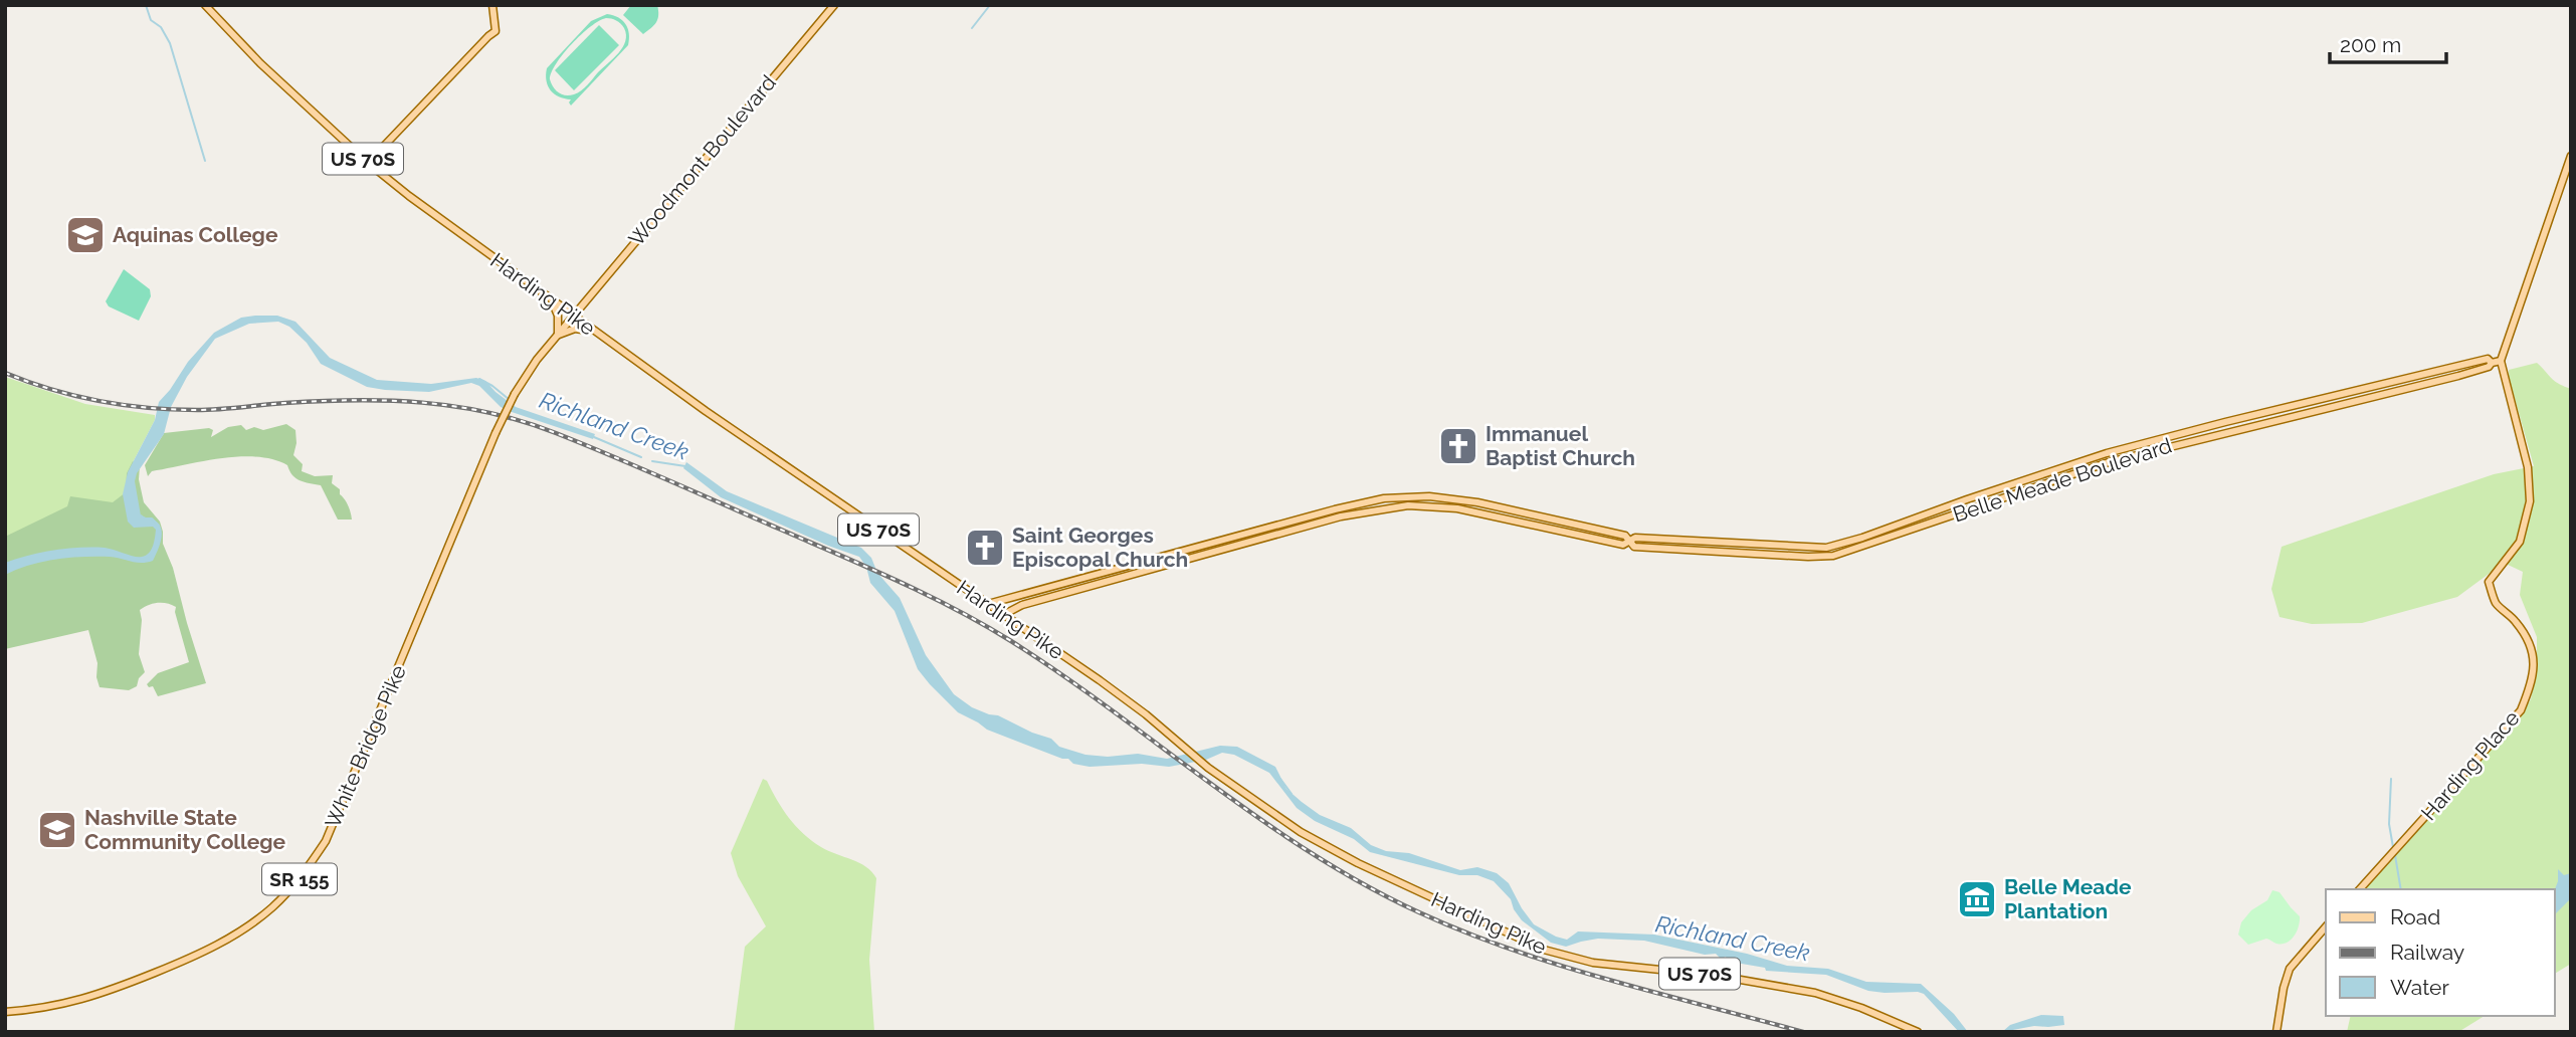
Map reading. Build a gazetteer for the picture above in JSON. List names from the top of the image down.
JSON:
{
  "streets": {
    "main road": [
      "US 70S",
      "Woodmont Boulevard",
      "Harding Pike",
      "Belle Meade Boulevard",
      "White Bridge Pike",
      "Harding Place",
      "SR 155"
    ]
  },
  "crossings": [
    ["Woodmont Boulevard", "Harding Pike"],
    ["Woodmont Boulevard", "White Bridge Pike"],
    ["Harding Pike", "Belle Meade Boulevard"],
    ["Harding Pike", "White Bridge Pike"],
    ["Belle Meade Boulevard", "Harding Place"]
  ],
  "water": ["Richland Creek"],
  "places": {
    "school or university": ["Aquinas College", "Nashville State Community College"],
    "church": ["Immanuel Baptist Church", "Saint Georges Episcopal Church"],
    "museum": ["Belle Meade Plantation"]
  },
  "legend": ["Road", "Railway", "Water"],
  "scale_bar": "200 m"
}
